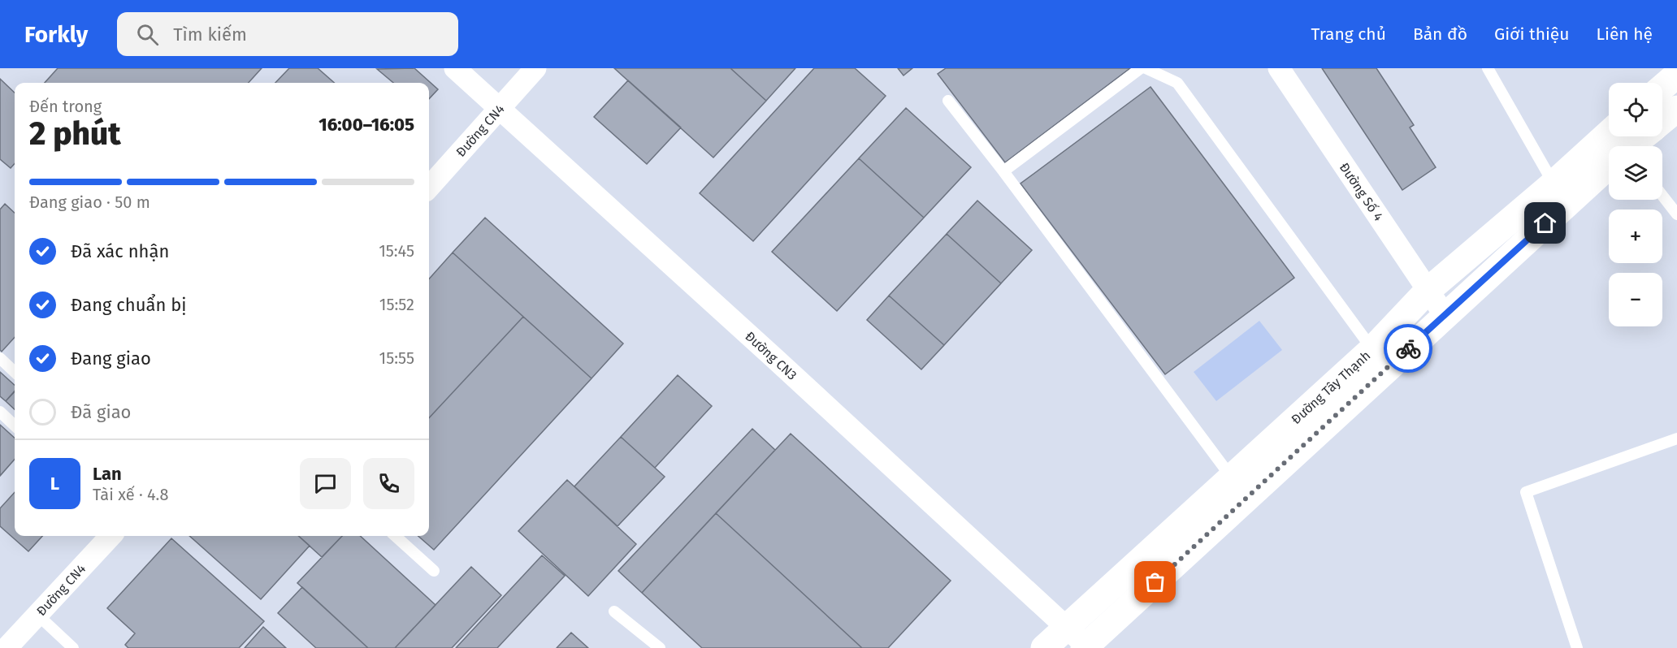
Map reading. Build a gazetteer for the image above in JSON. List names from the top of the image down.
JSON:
{
  "streets": {
    "street": [
      "Đường CN4",
      "Đường Số 4",
      "Đường CN3",
      "Đường Tây Thạnh"
    ]
  },
  "crossings": [
    ["Đường CN4", "Đường CN3"],
    ["Đường Số 4", "Đường Tây Thạnh"],
    ["Đường CN3", "Đường Tây Thạnh"]
  ],
  "page": {
    "header": "Forkly",
    "search": "Tìm kiếm",
    "nav": [
      "Trang chủ",
      "Bản đồ",
      "Giới thiệu",
      "Liên hệ"
    ],
    "map_buttons": ["+", "−"],
    "heading": ["2 phút", "Đến trong", "16:00–16:05"],
    "panel": ["Lan", "Tài xế · 4.8"],
    "bar": "Đang giao · 50 m",
    "list": [
      ["Đã xác nhận", "15:45"],
      ["Đang chuẩn bị", "15:52"],
      ["Đang giao", "15:55"],
      "Đã giao"
    ],
    "round": "L"
  }
}
